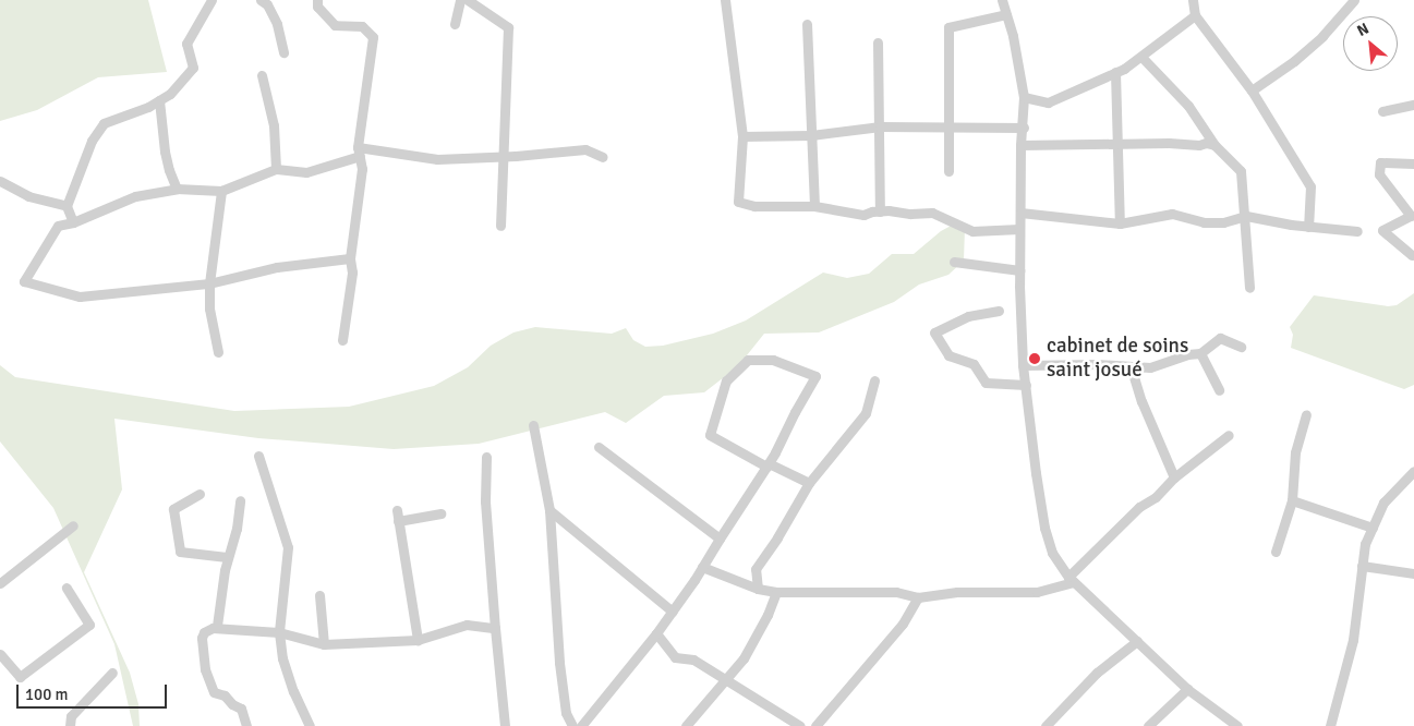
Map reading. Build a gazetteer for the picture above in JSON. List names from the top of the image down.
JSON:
{
  "places": ["cabinet de soins saint josué"],
  "scale_bar": "100 m",
  "north": "top left"
}
